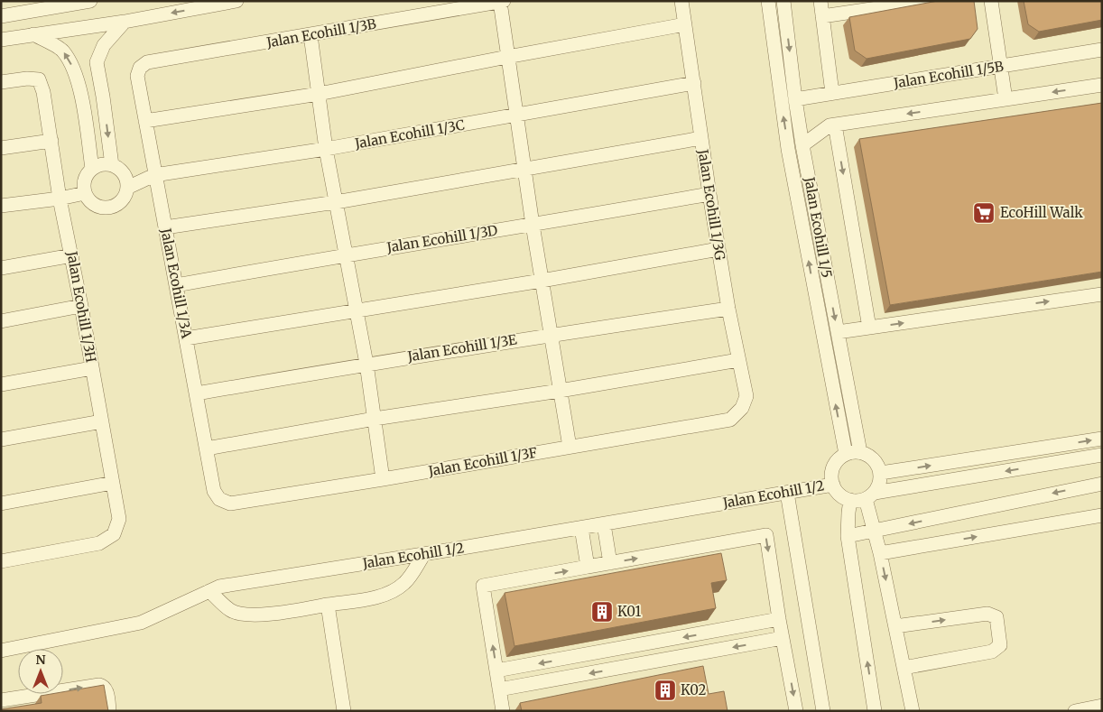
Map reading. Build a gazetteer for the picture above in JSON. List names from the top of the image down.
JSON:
{
  "streets": {
    "street": [
      "Jalan Ecohill 1/3B",
      "Jalan Ecohill 1/5B",
      "Jalan Ecohill 1/3C",
      "Jalan Ecohill 1/3G",
      "Jalan Ecohill 1/5",
      "Jalan Ecohill 1/3D",
      "Jalan Ecohill 1/3A",
      "Jalan Ecohill 1/3H",
      "Jalan Ecohill 1/3E",
      "Jalan Ecohill 1/3F",
      "Jalan Ecohill 1/2"
    ]
  },
  "crossings": [
    ["Jalan Ecohill 1/3B", "Jalan Ecohill 1/3A"],
    ["Jalan Ecohill 1/5B", "Jalan Ecohill 1/5"],
    ["Jalan Ecohill 1/3C", "Jalan Ecohill 1/3G"],
    ["Jalan Ecohill 1/3C", "Jalan Ecohill 1/3A"],
    ["Jalan Ecohill 1/3G", "Jalan Ecohill 1/3D"],
    ["Jalan Ecohill 1/3G", "Jalan Ecohill 1/3E"],
    ["Jalan Ecohill 1/3G", "Jalan Ecohill 1/3F"],
    ["Jalan Ecohill 1/5", "Jalan Ecohill 1/2"],
    ["Jalan Ecohill 1/3D", "Jalan Ecohill 1/3A"],
    ["Jalan Ecohill 1/3A", "Jalan Ecohill 1/3E"],
    ["Jalan Ecohill 1/3A", "Jalan Ecohill 1/3F"]
  ],
  "places": {
    "supermarket": ["EcoHill Walk"],
    "building": ["K01", "K02"]
  },
  "north": "top"
}
